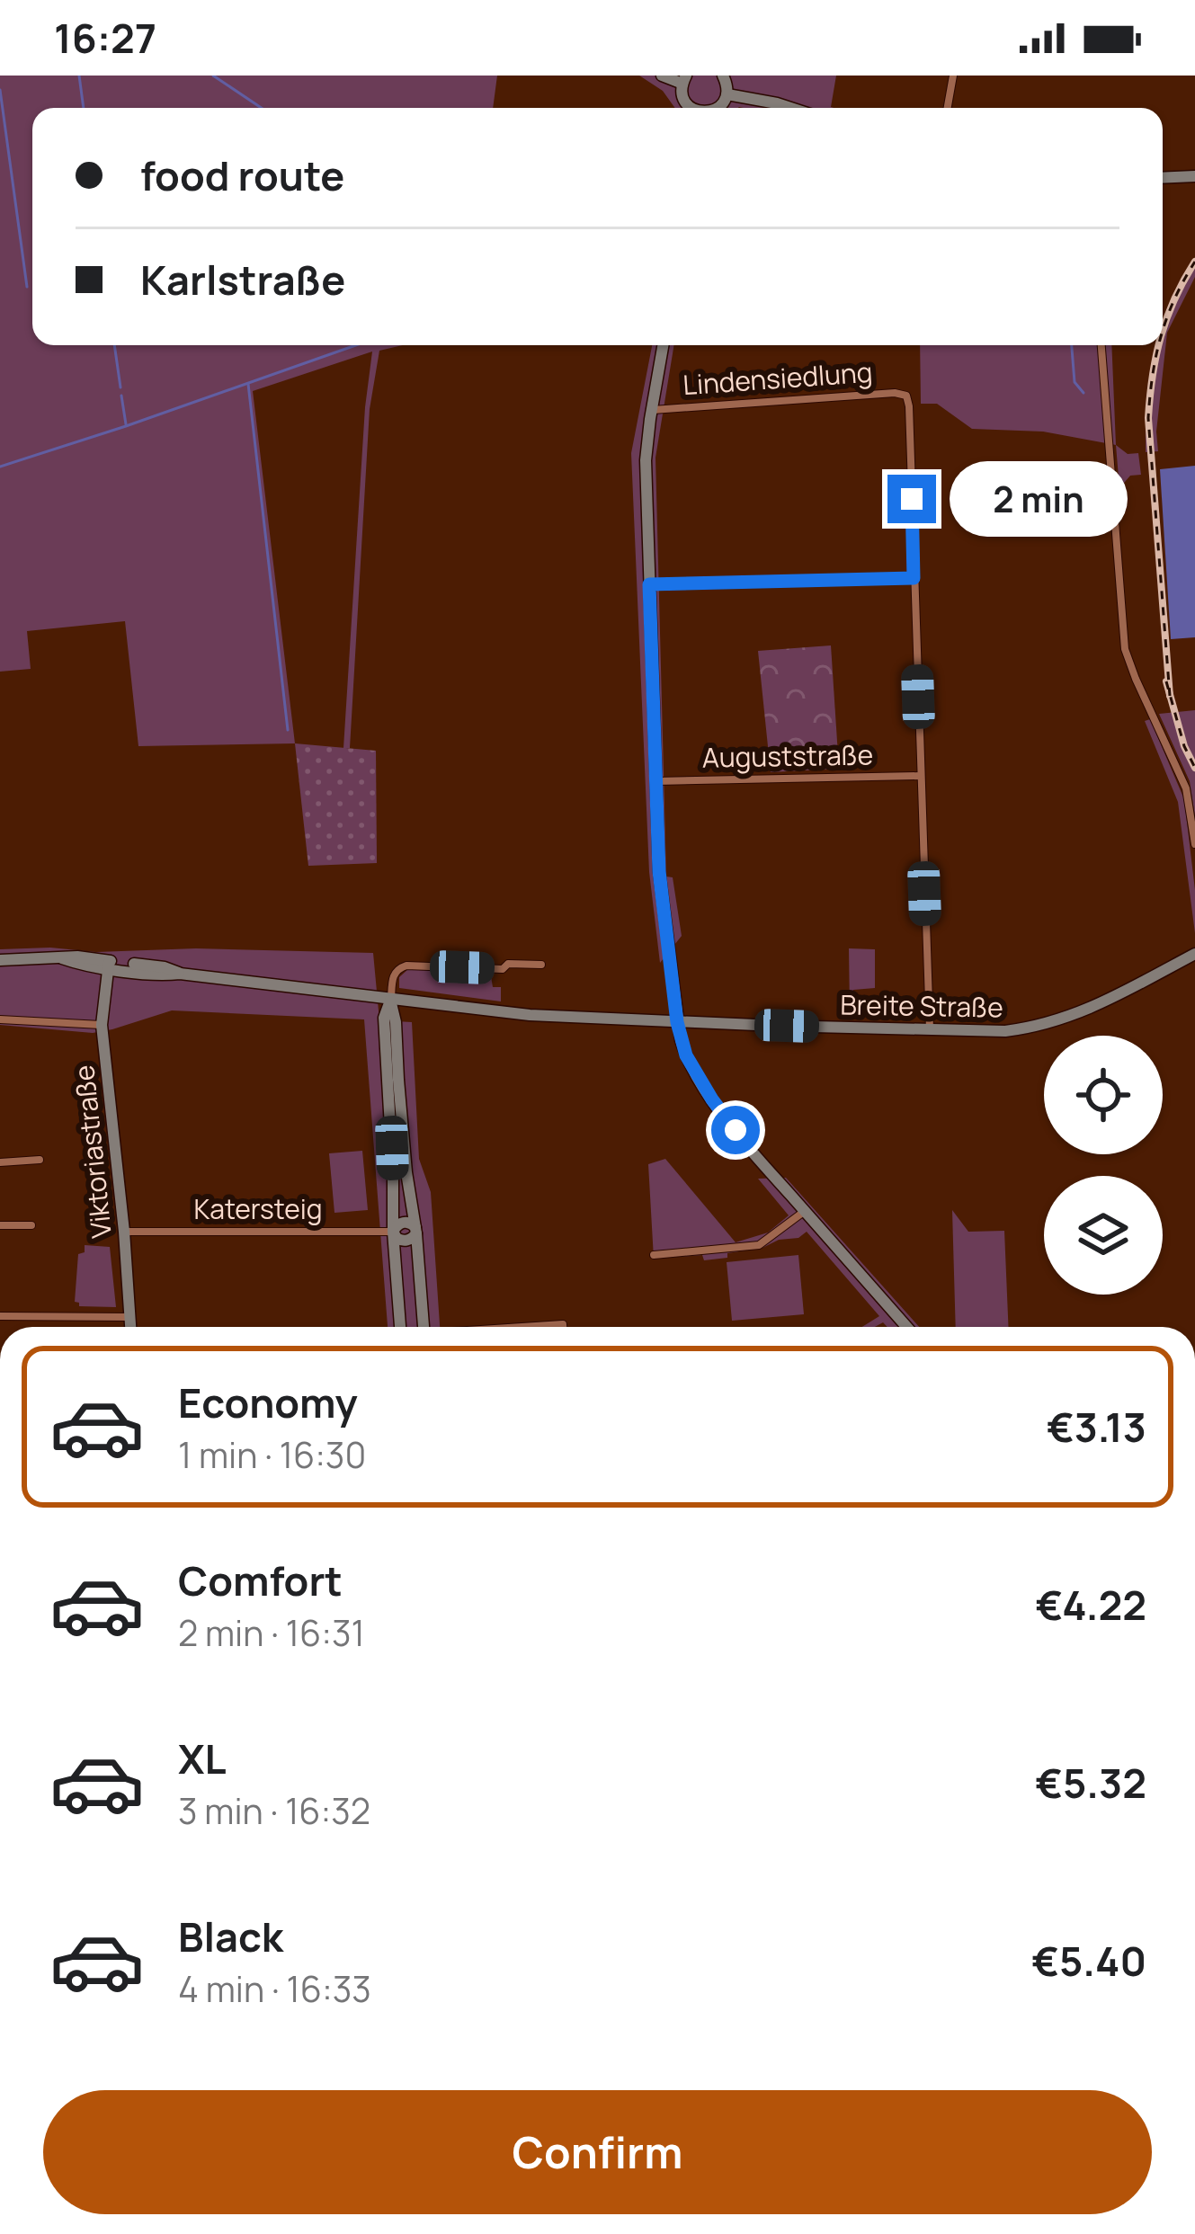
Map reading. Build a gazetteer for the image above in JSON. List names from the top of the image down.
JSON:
{
  "streets": {
    "main road": ["Breite Straße", "Viktoriastraße"],
    "street": ["Lindensiedlung", "Auguststraße", "Katersteig"]
  },
  "crossings": [
    ["Breite Straße", "Viktoriastraße"],
    ["Viktoriastraße", "Katersteig"]
  ],
  "page": {
    "status": "16:27",
    "banner": ["food route", "Karlstraße"],
    "bubble": "2 min",
    "list": [
      {
        "name": "Economy",
        "note": "1 min · 16:30",
        "value": "€3.13"
      },
      {
        "name": "Comfort",
        "note": "2 min · 16:31",
        "value": "€4.22"
      },
      {
        "name": "XL",
        "note": "3 min · 16:32",
        "value": "€5.32"
      },
      {
        "name": "Black",
        "note": "4 min · 16:33",
        "value": "€5.40"
      }
    ],
    "buttons": "Confirm"
  }
}
